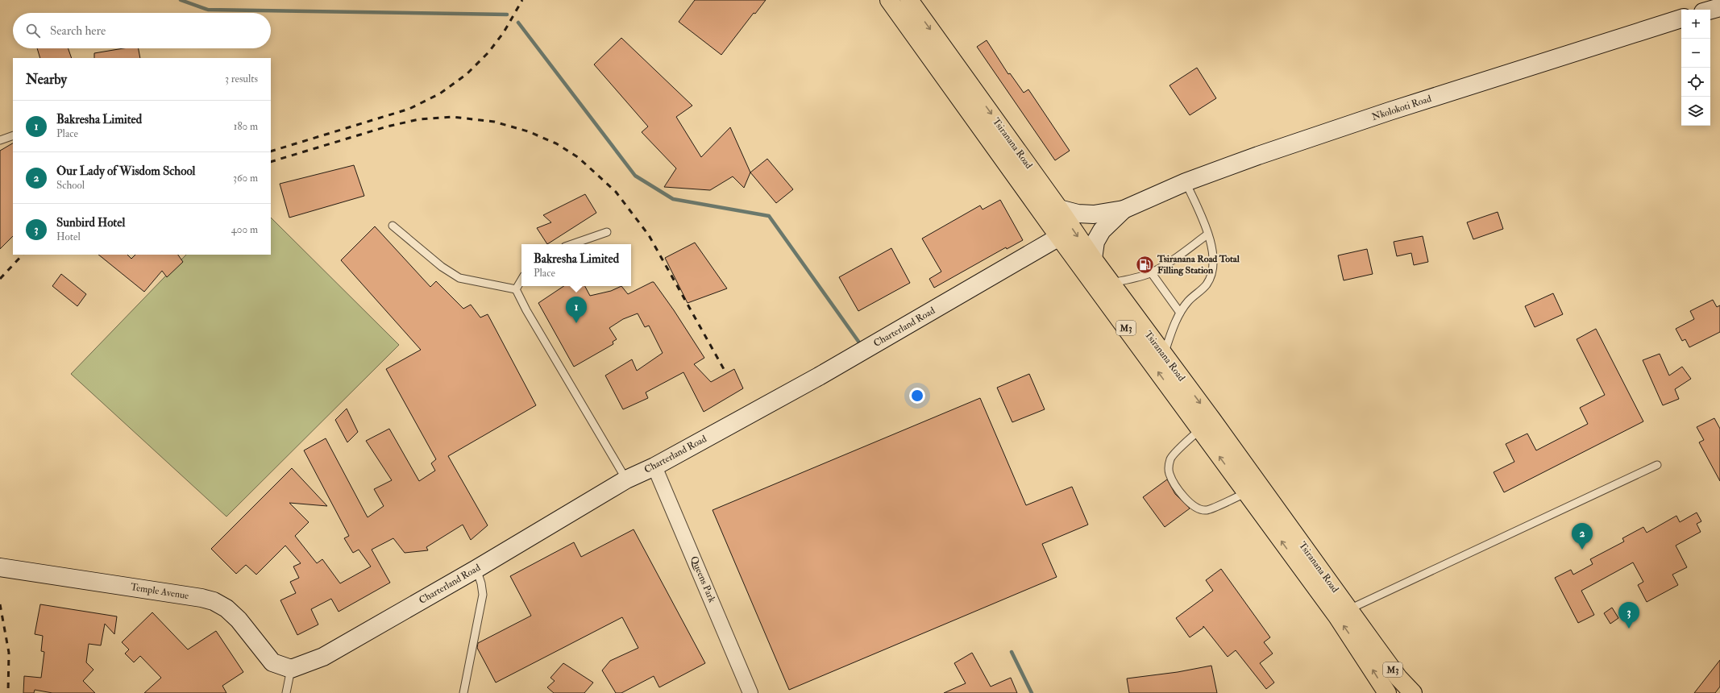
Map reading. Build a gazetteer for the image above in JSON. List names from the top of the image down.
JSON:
{
  "streets": {
    "highway": ["Tsiranana Road", "M3"],
    "street": [
      "Nkolokoti Road",
      "Charterland Road",
      "Queens Park",
      "Temple Avenue"
    ]
  },
  "crossings": [
    ["Nkolokoti Road", "Tsiranana Road"],
    ["Tsiranana Road", "Charterland Road"],
    ["Charterland Road", "Queens Park"],
    ["Charterland Road", "Temple Avenue"]
  ],
  "places": {
    "fuel station": ["Tsiranana Road Total Filling Station"]
  },
  "page": {
    "map_buttons": ["+", "−"],
    "search": "Search here",
    "heading": ["Nearby", "3 results"],
    "list": [
      {
        "mark": "1",
        "name": "Bakresha Limited",
        "note": "Place",
        "value": "180 m"
      },
      {
        "mark": "2",
        "name": "Our Lady of Wisdom School",
        "note": "School",
        "value": "360 m"
      },
      {
        "mark": "3",
        "name": "Sunbird Hotel",
        "note": "Hotel",
        "value": "400 m"
      }
    ],
    "popup": ["Bakresha Limited", "Place"],
    "pins": ["1", "2", "3"]
  }
}
